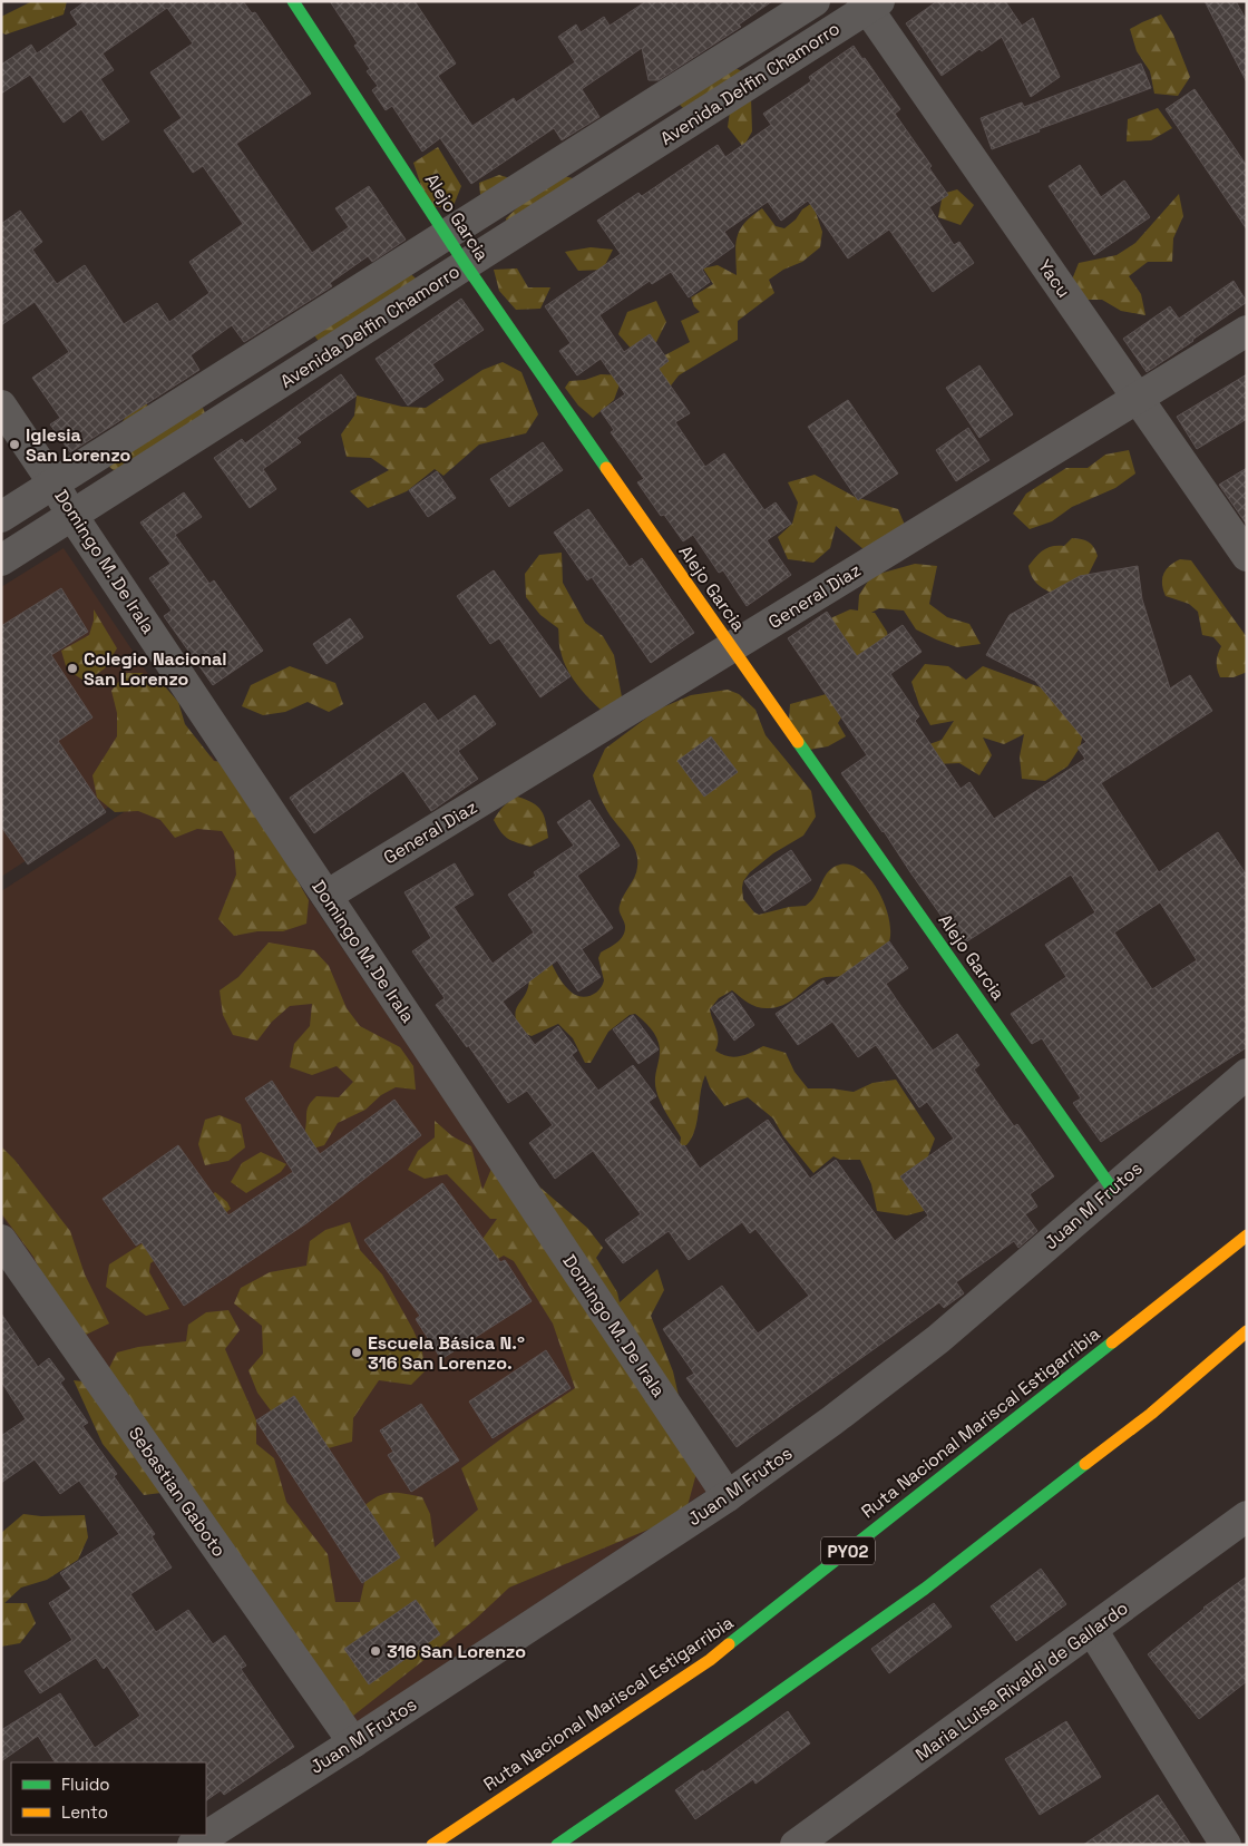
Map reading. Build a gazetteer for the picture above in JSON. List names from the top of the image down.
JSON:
{
  "streets": {
    "main road": ["Alejo Garcia", "Ruta Nacional Mariscal Estigarribia", "PY02"],
    "street": [
      "Avenida Delfin Chamorro",
      "Yacu",
      "Domingo M. De Irala",
      "General Diaz",
      "Juan M Frutos",
      "Sebastian Gaboto",
      "Maria Luisa Rivaldi de Gallardo"
    ]
  },
  "crossings": [
    ["Avenida Delfin Chamorro", "Alejo Garcia"],
    ["Avenida Delfin Chamorro", "Yacu"],
    ["Avenida Delfin Chamorro", "Domingo M. De Irala"],
    ["Alejo Garcia", "General Diaz"],
    ["Alejo Garcia", "Juan M Frutos"],
    ["Yacu", "General Diaz"],
    ["Domingo M. De Irala", "General Diaz"],
    ["Domingo M. De Irala", "Juan M Frutos"],
    ["Juan M Frutos", "Sebastian Gaboto"]
  ],
  "places": [
    "Iglesia San Lorenzo",
    "Colegio Nacional San Lorenzo",
    "Escuela Básica N.º 316 San Lorenzo.",
    "316 San Lorenzo"
  ],
  "legend": ["Fluido", "Lento"]
}
